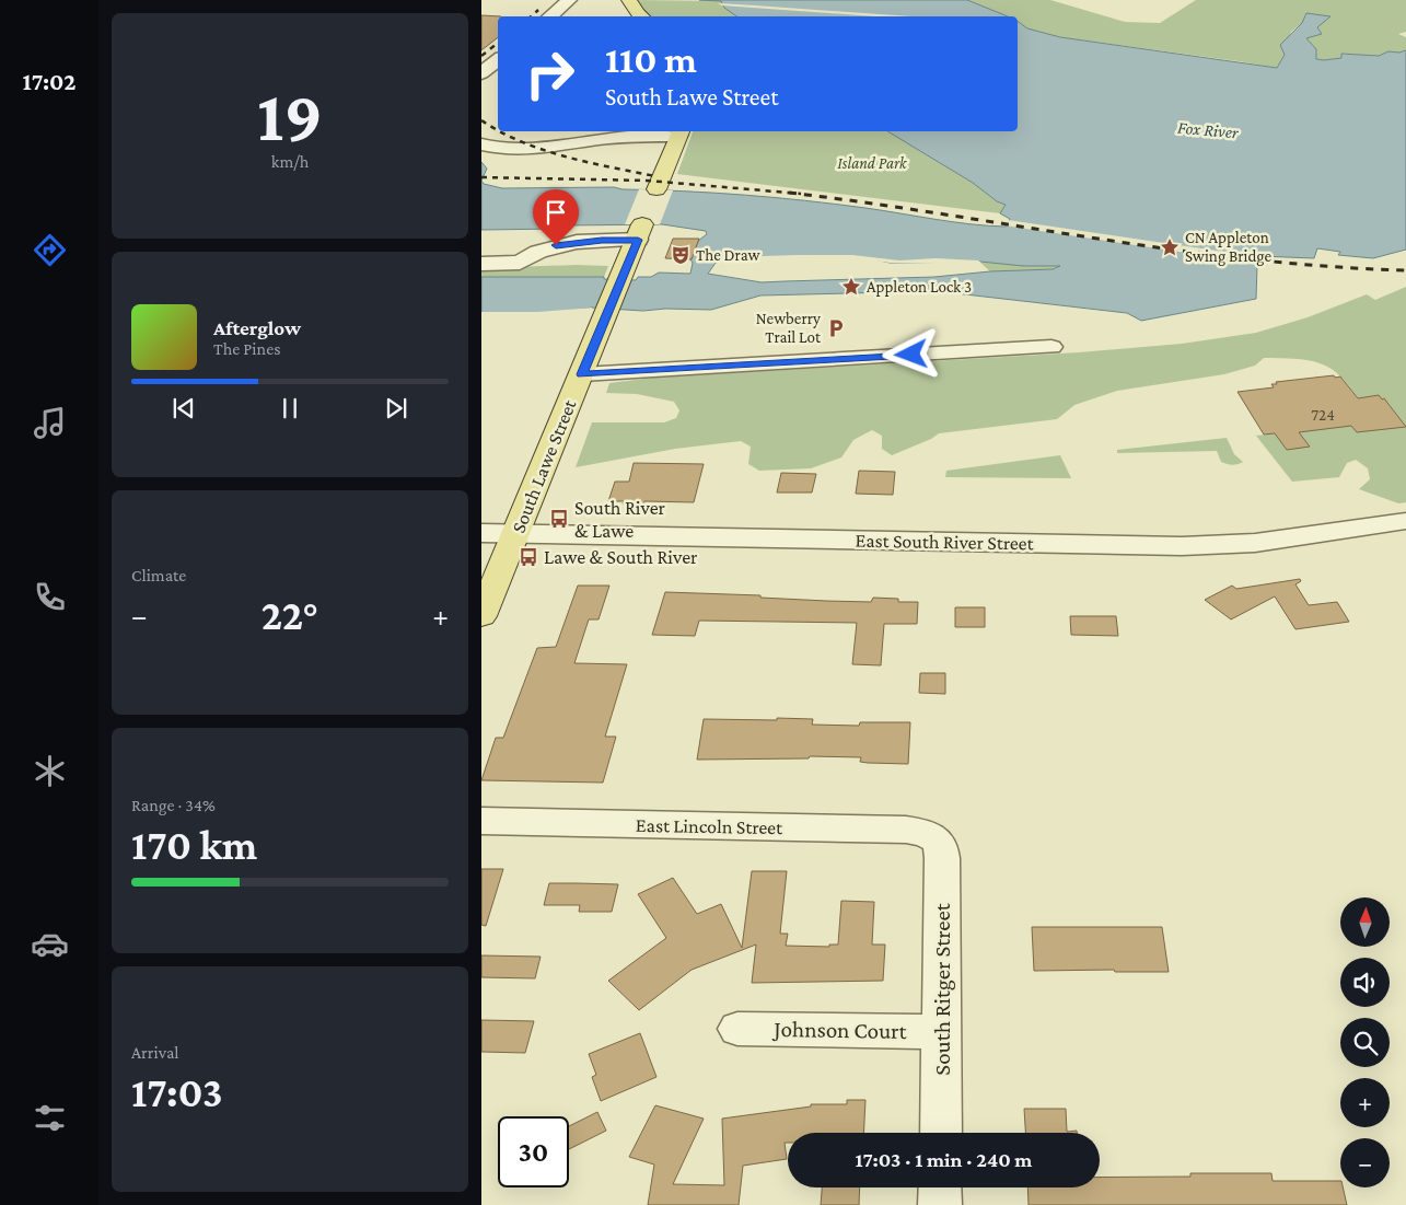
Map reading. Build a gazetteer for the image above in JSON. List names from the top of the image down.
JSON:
{
  "streets": {
    "main road": ["South Lawe Street"],
    "street": [
      "East South River Street",
      "East Lincoln Street",
      "South Ritger Street",
      "Johnson Court"
    ]
  },
  "crossings": [
    ["South Lawe Street", "East South River Street"],
    ["East Lincoln Street", "South Ritger Street"],
    ["South Ritger Street", "Johnson Court"]
  ],
  "water": ["Fox River"],
  "parks": ["Island Park"],
  "places": {
    "place": ["CN Appleton Swing Bridge", "Appleton Lock 3"],
    "theatre": ["The Draw"],
    "parking": ["Newberry Trail Lot"],
    "bus stop": ["South River & Lawe", "Lawe & South River"]
  },
  "house_numbers": ["724"],
  "north": "top",
  "page": {
    "tabs": "17:02",
    "tile": [
      ["19", "km/h"],
      "Climate",
      ["Range · 34%", "170 km"],
      ["Arrival", "17:03"]
    ],
    "turn": ["110 m", "South Lawe Street"],
    "song": ["Afterglow", "The Pines"],
    "heat": ["−", "22°", "+"],
    "map_buttons": ["+", "−"],
    "limit": "30",
    "trip": "17:03 · 1 min · 240 m"
  }
}
